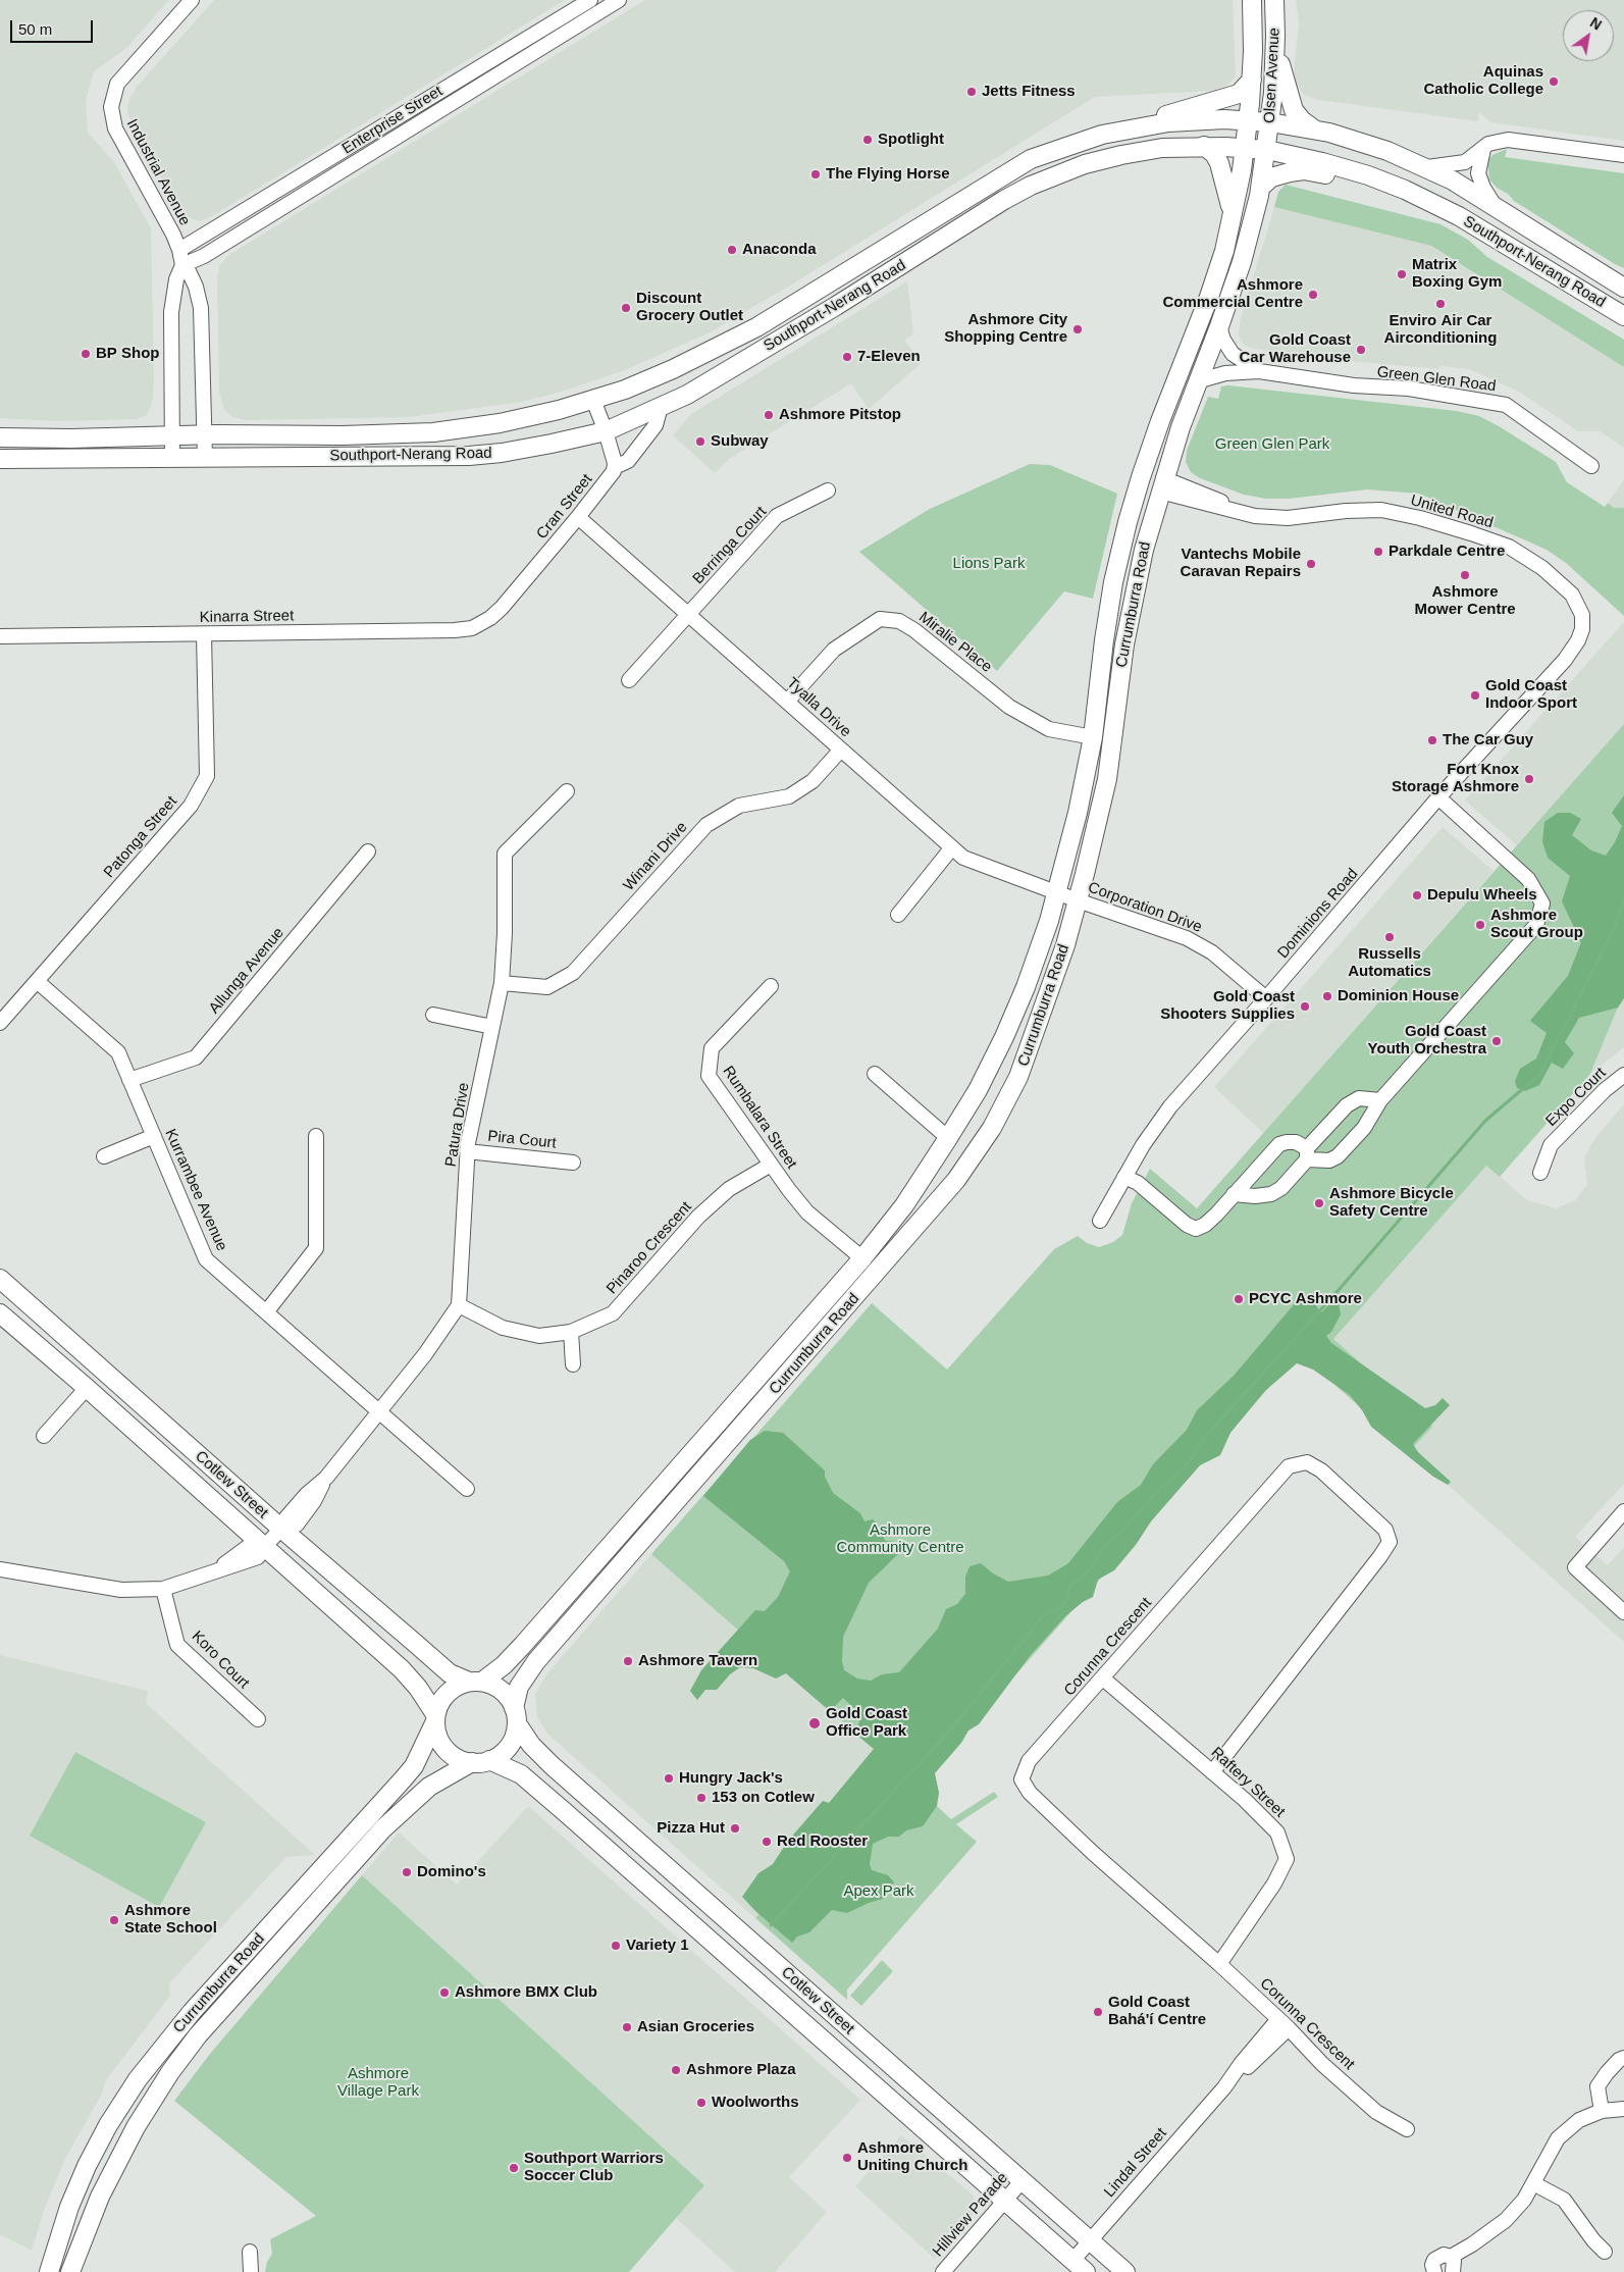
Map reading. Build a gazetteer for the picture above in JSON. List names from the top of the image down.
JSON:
{
  "streets": {
    "main road": [
      "Olsen Avenue",
      "Southport-Nerang Road",
      "Currumburra Road",
      "Cotlew Street"
    ],
    "street": [
      "Enterprise Street",
      "Industrial Avenue",
      "Green Glen Road",
      "Cran Street",
      "United Road",
      "Berringa Court",
      "Kinarra Street",
      "Miralie Place",
      "Tyalla Drive",
      "Patonga Street",
      "Winani Drive",
      "Corporation Drive",
      "Dominions Road",
      "Allunga Avenue",
      "Expo Court",
      "Rumbalara Street",
      "Patura Drive",
      "Pira Court",
      "Kurrambee Avenue",
      "Pinaroo Crescent",
      "Corunna Crescent",
      "Koro Court",
      "Raftery Street",
      "Lindal Street",
      "Hillview Parade"
    ]
  },
  "crossings": [
    ["Olsen Avenue", "Southport-Nerang Road"],
    ["Olsen Avenue", "Currumburra Road"],
    ["Enterprise Street", "Industrial Avenue"],
    ["Industrial Avenue", "Southport-Nerang Road"],
    ["Southport-Nerang Road", "Currumburra Road"],
    ["Green Glen Road", "Currumburra Road"],
    ["Cran Street", "Kinarra Street"],
    ["Cran Street", "Tyalla Drive"],
    ["United Road", "Currumburra Road"],
    ["United Road", "Dominions Road"],
    ["Berringa Court", "Tyalla Drive"],
    ["Currumburra Road", "Miralie Place"],
    ["Currumburra Road", "Tyalla Drive"],
    ["Currumburra Road", "Corporation Drive"],
    ["Currumburra Road", "Rumbalara Street"],
    ["Currumburra Road", "Cotlew Street"],
    ["Kinarra Street", "Patonga Street"],
    ["Miralie Place", "Tyalla Drive"],
    ["Tyalla Drive", "Winani Drive"],
    ["Tyalla Drive", "Corporation Drive"],
    ["Patonga Street", "Kurrambee Avenue"],
    ["Winani Drive", "Patura Drive"],
    ["Corporation Drive", "Dominions Road"],
    ["Allunga Avenue", "Kurrambee Avenue"],
    ["Rumbalara Street", "Pinaroo Crescent"],
    ["Patura Drive", "Pira Court"],
    ["Patura Drive", "Pinaroo Crescent"],
    ["Cotlew Street", "Lindal Street"],
    ["Cotlew Street", "Hillview Parade"],
    ["Corunna Crescent", "Raftery Street"],
    ["Corunna Crescent", "Lindal Street"]
  ],
  "parks": [
    "Green Glen Park",
    "Lions Park",
    "Ashmore Community Centre",
    "Apex Park",
    "Ashmore Village Park"
  ],
  "places": [
    "Aquinas Catholic College",
    "Jetts Fitness",
    "Spotlight",
    "The Flying Horse",
    "Anaconda",
    "Matrix Boxing Gym",
    "Ashmore Commercial Centre",
    "Enviro Air Car Airconditioning",
    "Discount Grocery Outlet",
    "Ashmore City Shopping Centre",
    "Gold Coast Car Warehouse",
    "BP Shop",
    "7-Eleven",
    "Ashmore Pitstop",
    "Subway",
    "Parkdale Centre",
    "Vantechs Mobile Caravan Repairs",
    "Ashmore Mower Centre",
    "Gold Coast Indoor Sport",
    "The Car Guy",
    "Fort Knox Storage Ashmore",
    "Depulu Wheels",
    "Ashmore Scout Group",
    "Russells Automatics",
    "Dominion House",
    "Gold Coast Shooters Supplies",
    "Gold Coast Youth Orchestra",
    "Ashmore Bicycle Safety Centre",
    "PCYC Ashmore",
    "Ashmore Tavern",
    "Gold Coast Office Park",
    "Hungry Jack's",
    "153 on Cotlew",
    "Pizza Hut",
    "Red Rooster",
    "Domino's",
    "Ashmore State School",
    "Variety 1",
    "Ashmore BMX Club",
    "Gold Coast Bahá'í Centre",
    "Asian Groceries",
    "Ashmore Plaza",
    "Woolworths",
    "Ashmore Uniting Church",
    "Southport Warriors Soccer Club"
  ],
  "scale_bar": "50 m",
  "north": "top right"
}
